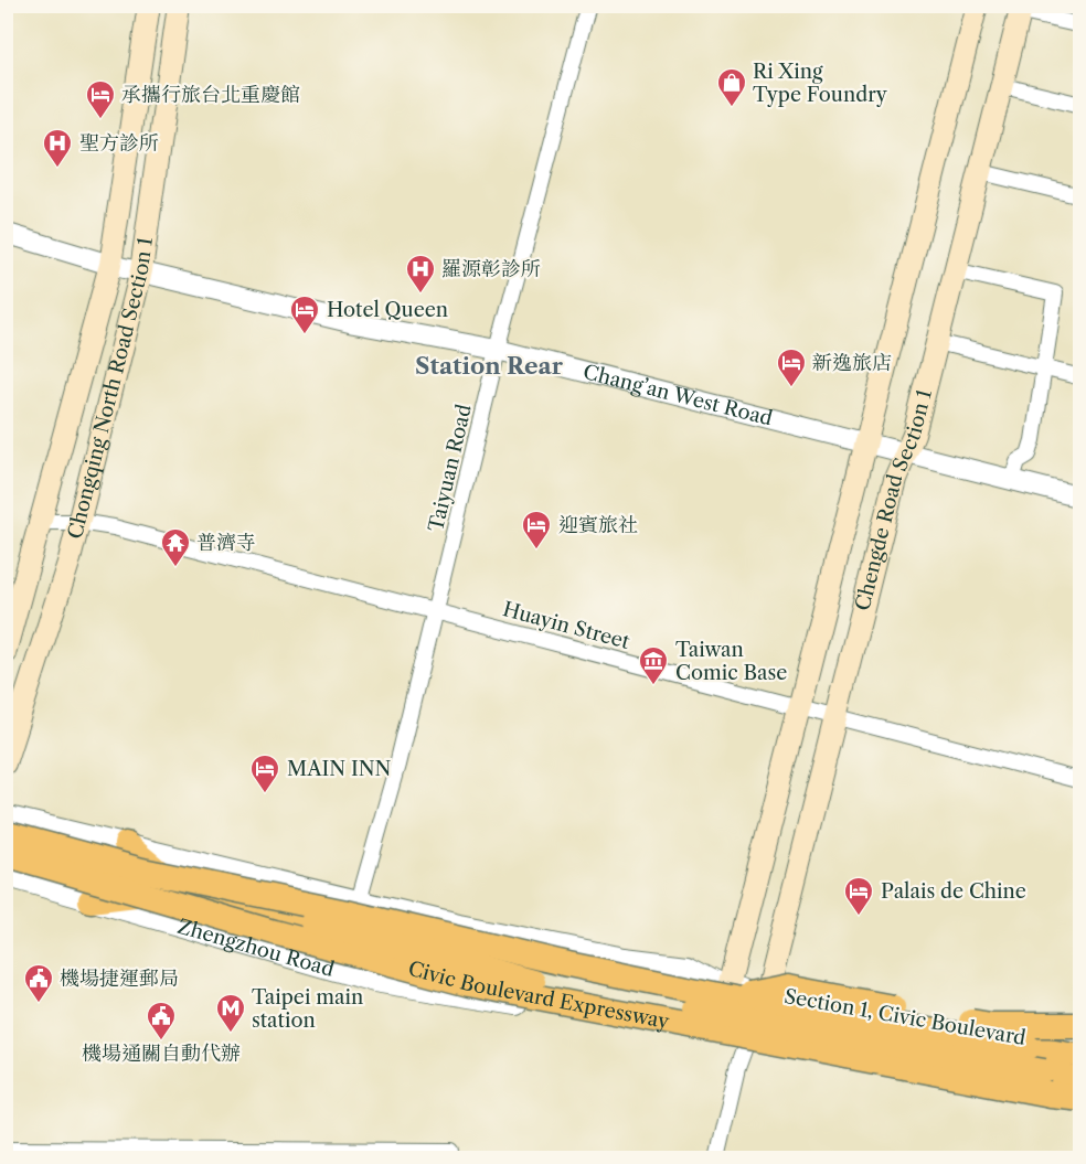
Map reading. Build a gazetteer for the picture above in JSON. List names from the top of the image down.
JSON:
{
  "streets": {
    "highway": ["Civic Boulevard Expressway"],
    "main road": ["Chongqing North Road Section 1", "Chengde Road Section 1"],
    "street": [
      "Chang’an West Road",
      "Taiyuan Road",
      "Huayin Street",
      "Zhengzhou Road",
      "Section 1, Civic Boulevard"
    ]
  },
  "crossings": [
    ["Chongqing North Road Section 1", "Chang’an West Road"],
    ["Chongqing North Road Section 1", "Huayin Street"],
    ["Chang’an West Road", "Taiyuan Road"],
    ["Chang’an West Road", "Chengde Road Section 1"],
    ["Taiyuan Road", "Huayin Street"],
    ["Chengde Road Section 1", "Huayin Street"],
    ["Chengde Road Section 1", "Zhengzhou Road"],
    ["Chengde Road Section 1", "Civic Boulevard Expressway"],
    ["Chengde Road Section 1", "Section 1, Civic Boulevard"],
    ["Civic Boulevard Expressway", "Section 1, Civic Boulevard"]
  ],
  "districts": ["Station Rear"],
  "places": {
    "shop": ["Ri Xing Type Foundry"],
    "hotel": [
      "承攜行旅台北重慶館",
      "Hotel Queen",
      "新逸旅店",
      "迎賓旅社",
      "MAIN INN",
      "Palais de Chine"
    ],
    "hospital": ["聖方診所", "羅源彰診所"],
    "temple": ["普濟寺"],
    "museum": ["Taiwan Comic Base"],
    "public building": ["機場捷運郵局", "機場通關自動代辦"],
    "metro station": ["Taipei main station"]
  }
}
